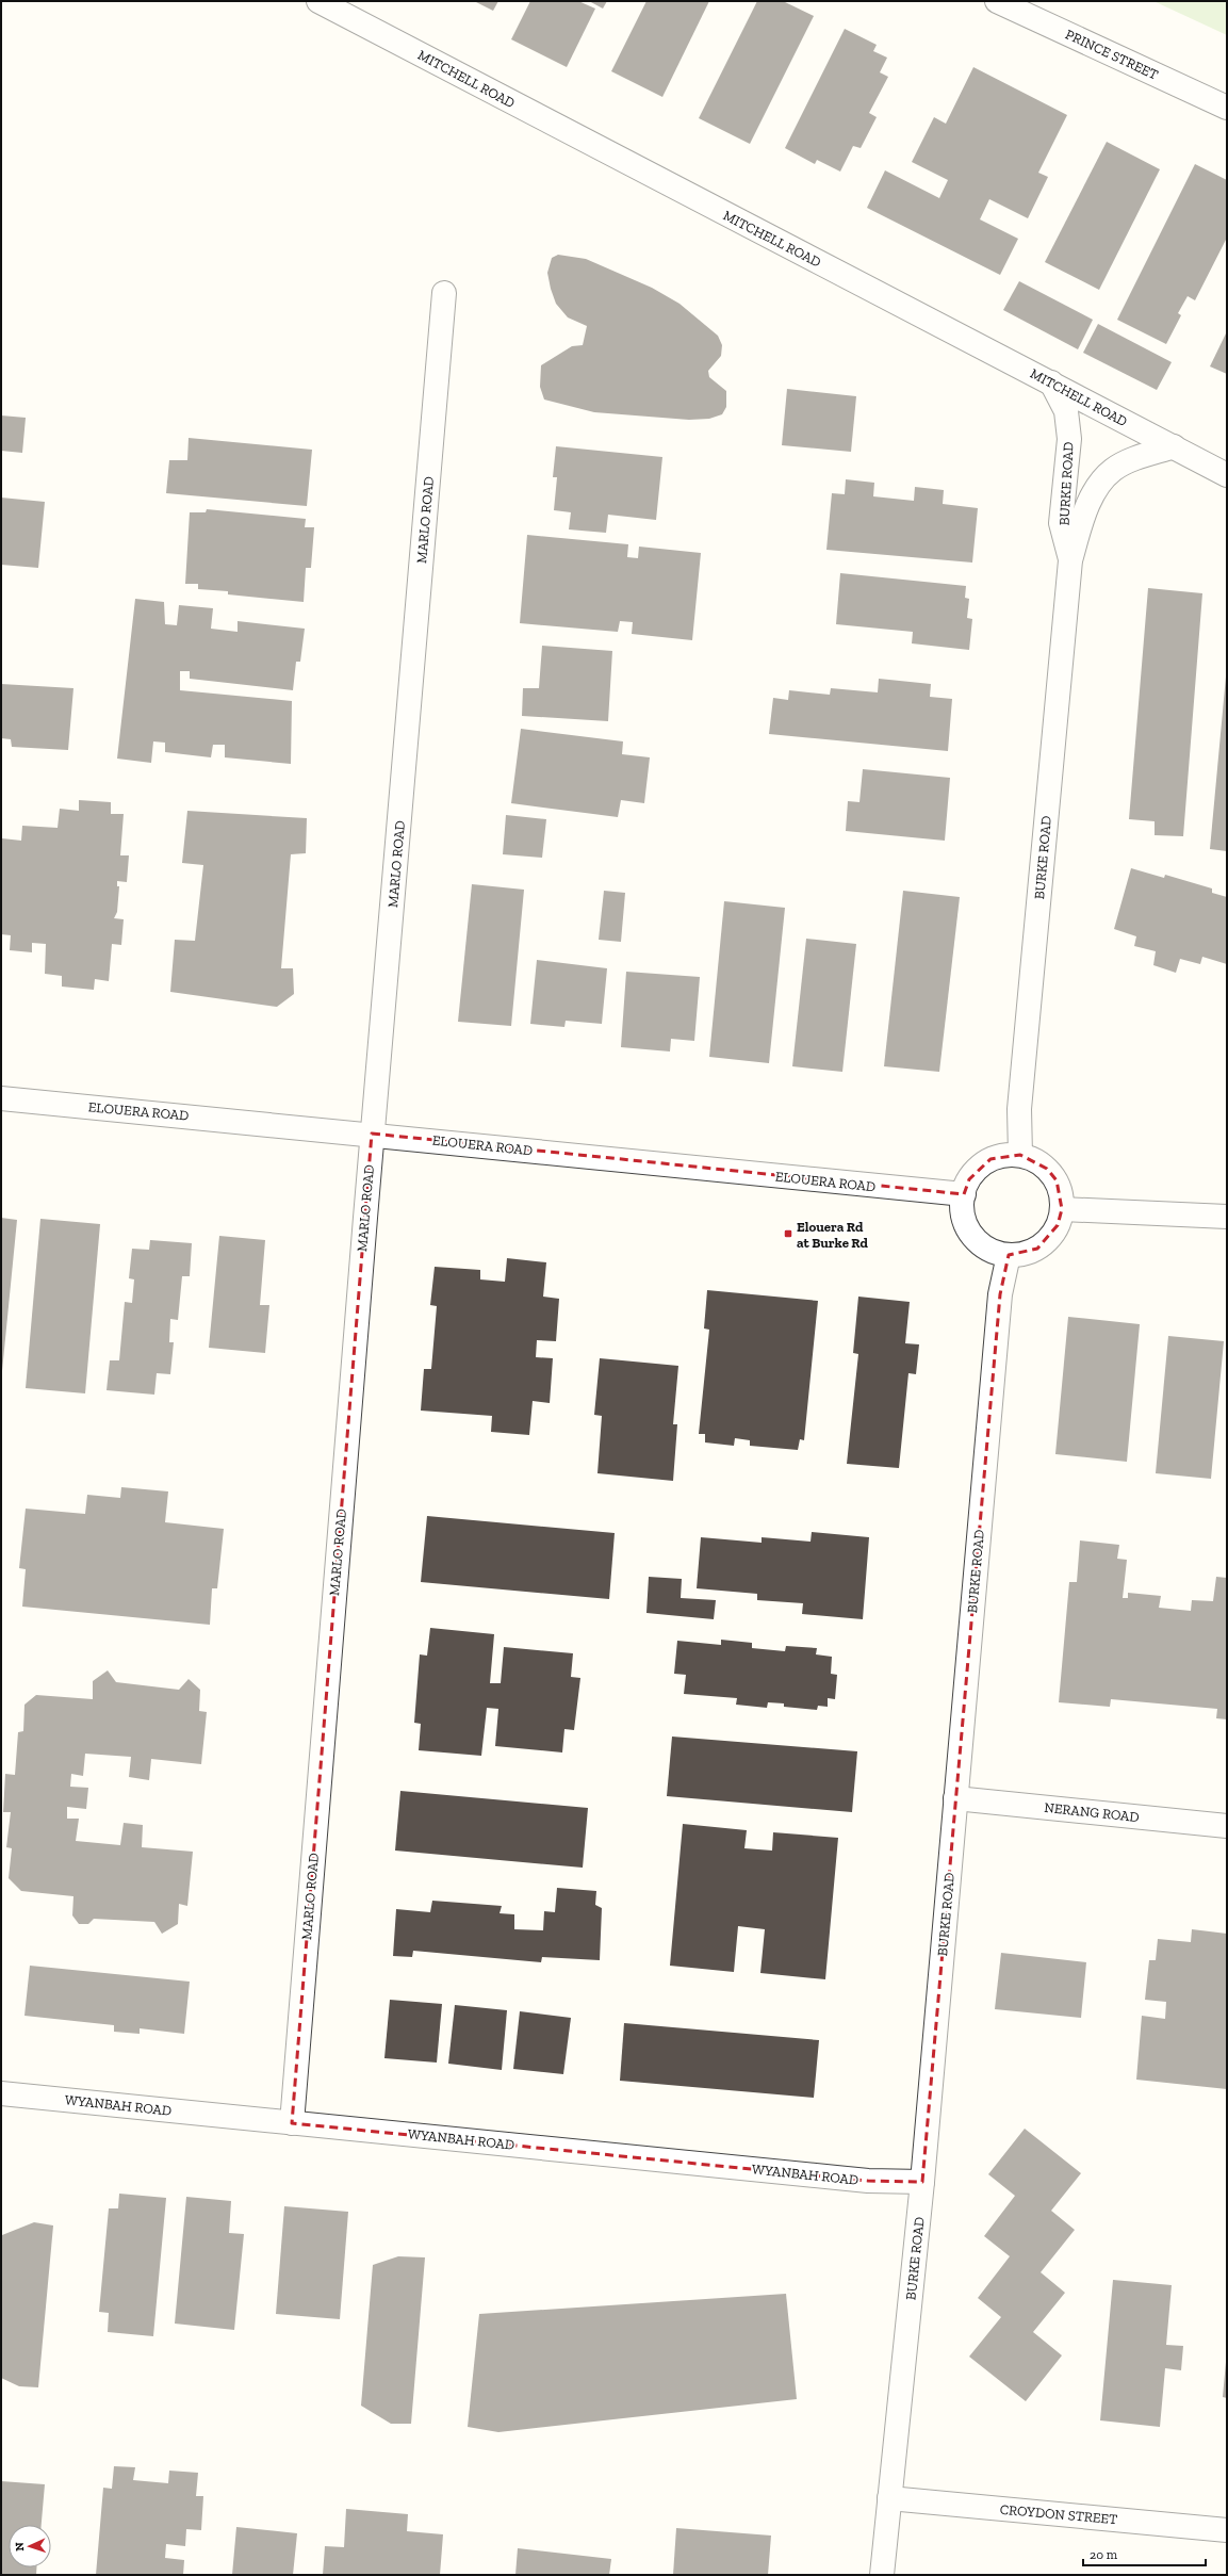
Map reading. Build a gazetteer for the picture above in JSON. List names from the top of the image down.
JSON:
{
  "streets": {
    "street": [
      "PRINCE STREET",
      "MITCHELL ROAD",
      "BURKE ROAD",
      "MARLO ROAD",
      "ELOUERA ROAD",
      "NERANG ROAD",
      "WYANBAH ROAD",
      "CROYDON STREET"
    ]
  },
  "crossings": [
    ["MITCHELL ROAD", "BURKE ROAD"],
    ["BURKE ROAD", "ELOUERA ROAD"],
    ["BURKE ROAD", "NERANG ROAD"],
    ["BURKE ROAD", "WYANBAH ROAD"],
    ["BURKE ROAD", "CROYDON STREET"],
    ["MARLO ROAD", "ELOUERA ROAD"],
    ["MARLO ROAD", "WYANBAH ROAD"]
  ],
  "places": {
    "transit": ["Elouera Rd at Burke Rd"]
  },
  "scale_bar": "20 m",
  "north": "left"
}
